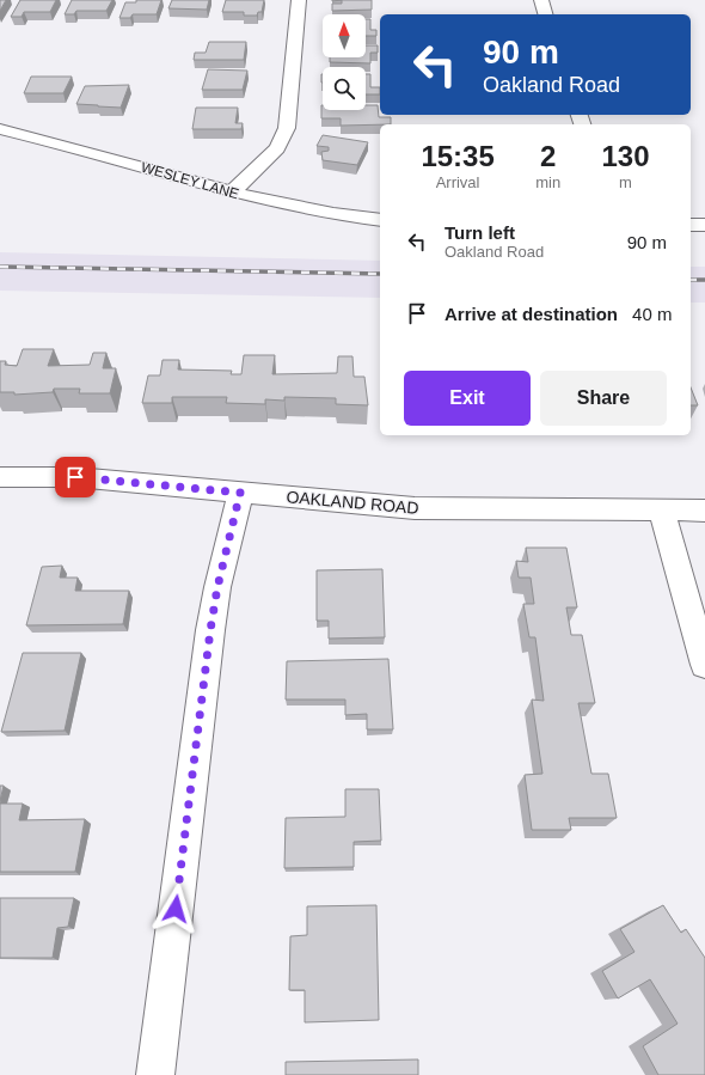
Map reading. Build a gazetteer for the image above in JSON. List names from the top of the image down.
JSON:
{
  "streets": {
    "street": ["WESLEY LANE", "OAKLAND ROAD"]
  },
  "north": "top",
  "page": {
    "turn": ["90 m", "Oakland Road"],
    "eta": [
      "15:35",
      "Arrival",
      "2",
      "min",
      "130",
      "m"
    ],
    "list": [
      {
        "name": "Turn left",
        "note": "Oakland Road",
        "value": "90 m"
      },
      {
        "name": "Arrive at destination",
        "value": "40 m"
      }
    ],
    "buttons": ["Exit", "Share"]
  }
}
